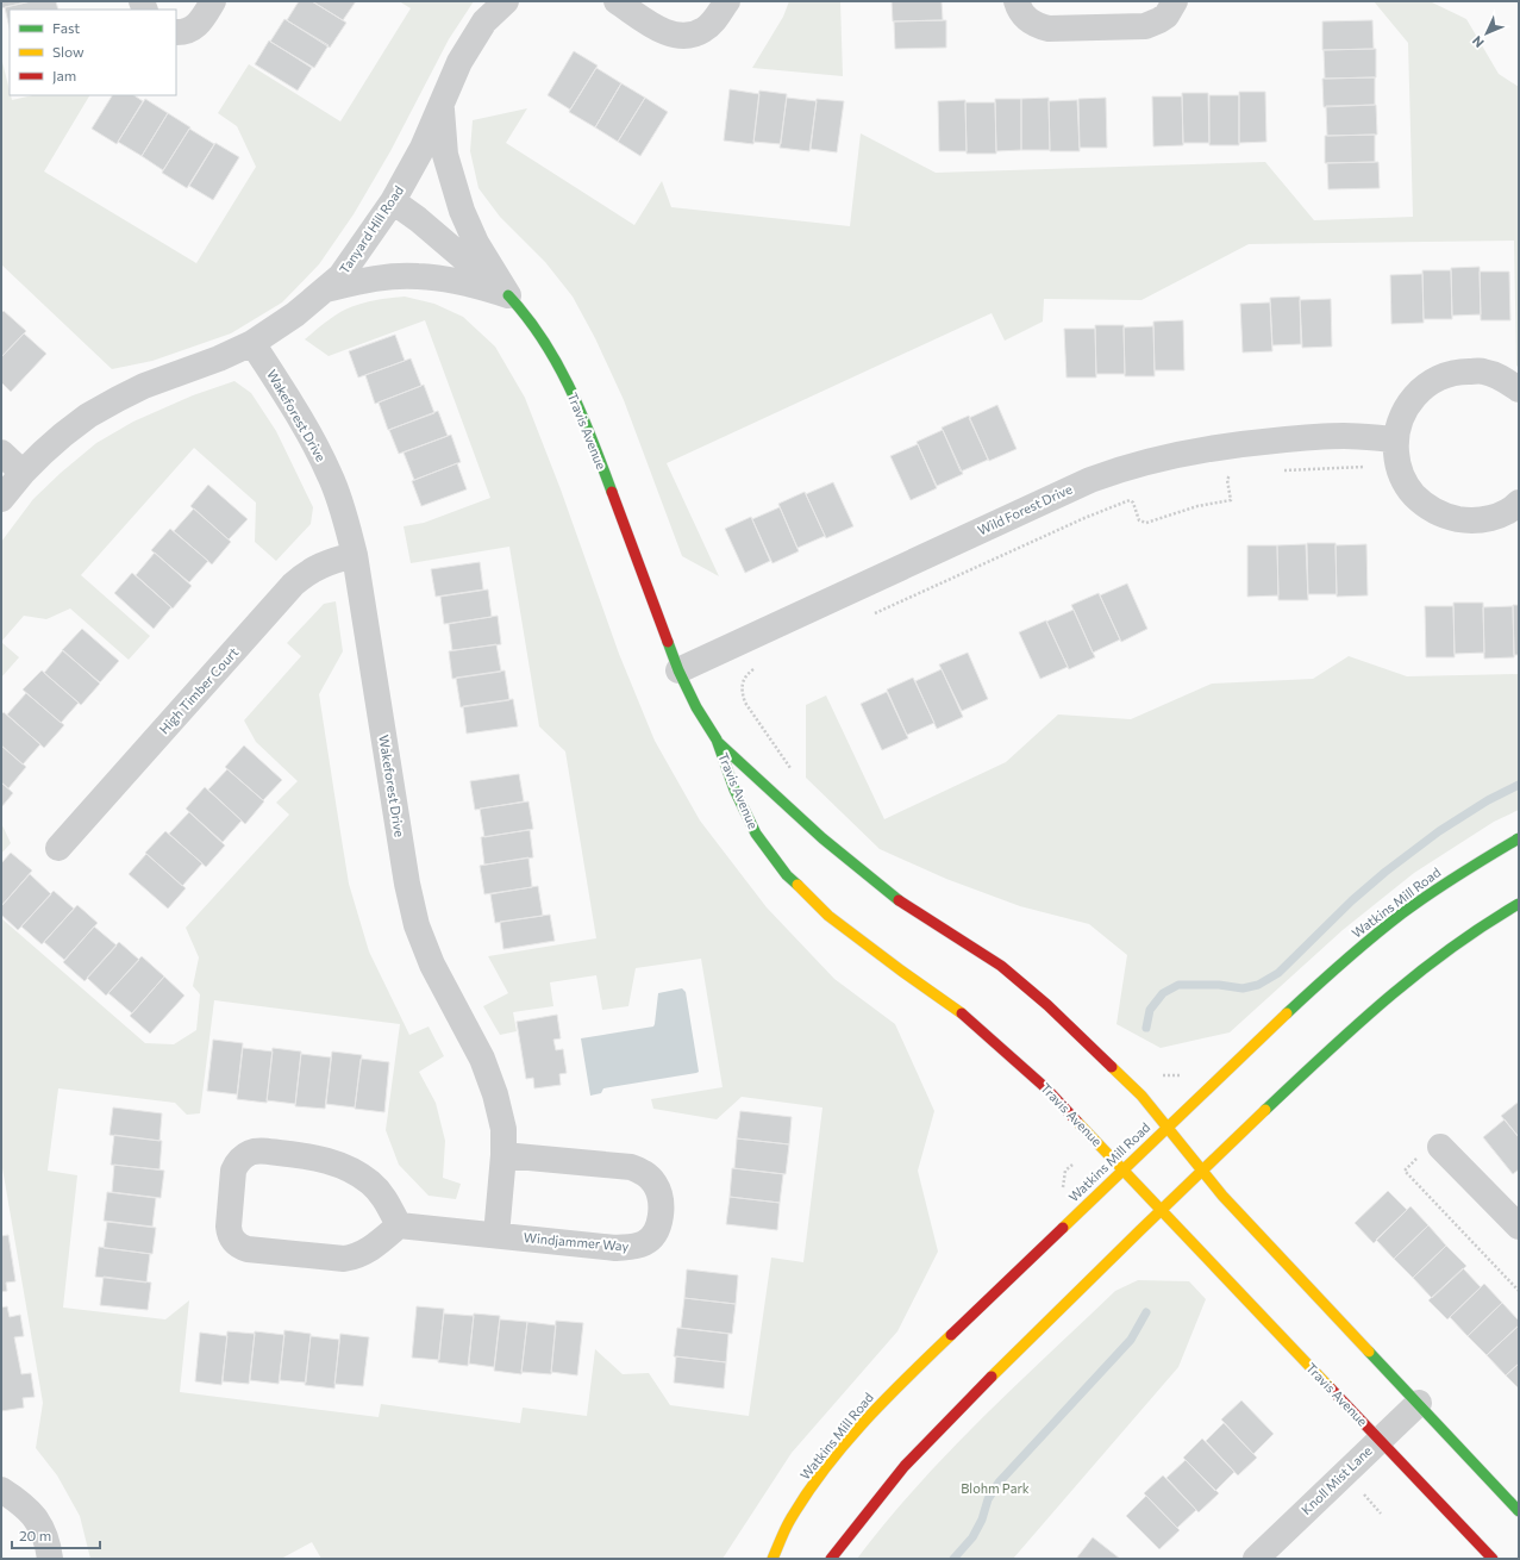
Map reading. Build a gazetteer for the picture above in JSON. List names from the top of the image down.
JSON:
{
  "streets": {
    "street": [
      "Tanyard Hill Road",
      "Wakeforest Drive",
      "Travis Avenue",
      "Wild Forest Drive",
      "High Timber Court",
      "Watkins Mill Road",
      "Windjammer Way",
      "Knoll Mist Lane"
    ]
  },
  "crossings": [
    ["Tanyard Hill Road", "Wakeforest Drive"],
    ["Tanyard Hill Road", "Travis Avenue"],
    ["Wakeforest Drive", "High Timber Court"],
    ["Wakeforest Drive", "Windjammer Way"],
    ["Travis Avenue", "Wild Forest Drive"],
    ["Travis Avenue", "Watkins Mill Road"],
    ["Travis Avenue", "Knoll Mist Lane"]
  ],
  "parks": ["Blohm Park"],
  "legend": ["Fast", "Slow", "Jam"],
  "scale_bar": "20 m",
  "north": "bottom left"
}
